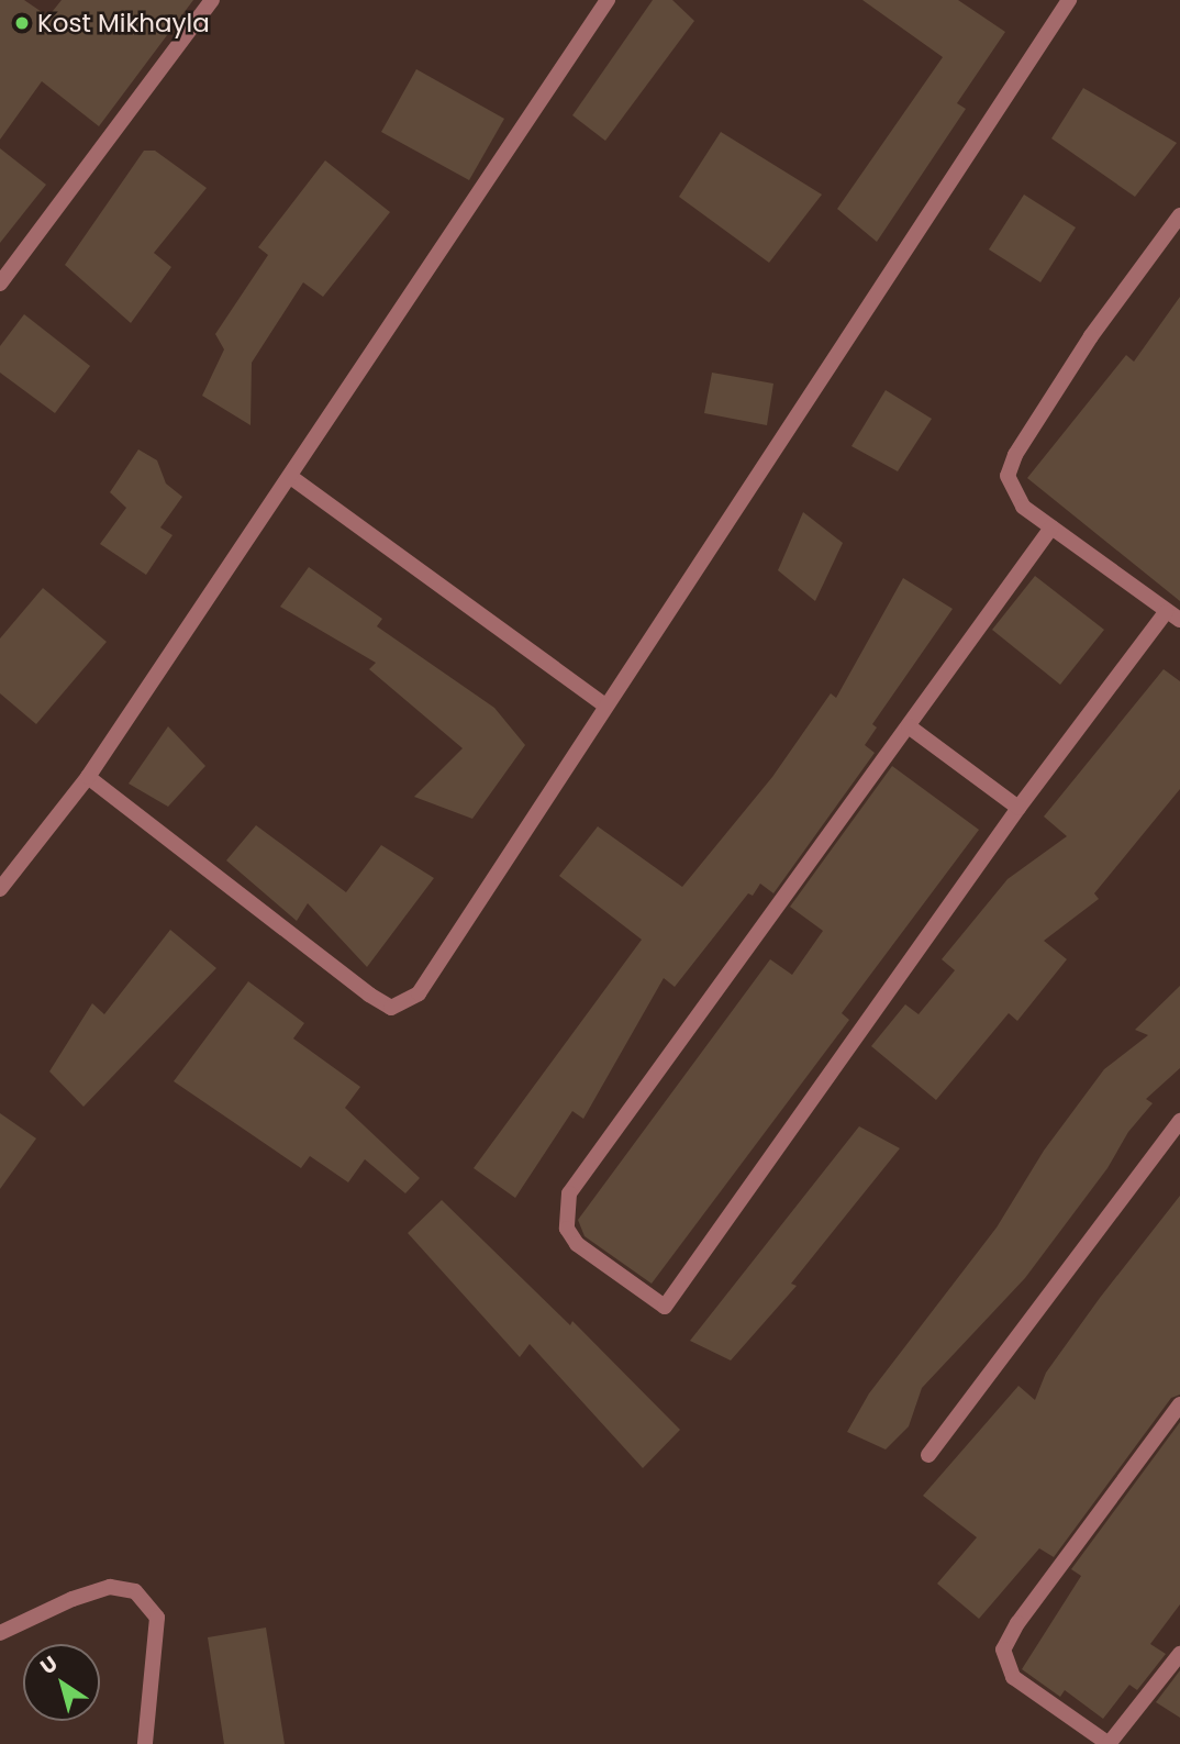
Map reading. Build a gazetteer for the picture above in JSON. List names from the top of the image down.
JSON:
{
  "places": ["Kost Mikhayla"],
  "north": "top left"
}
